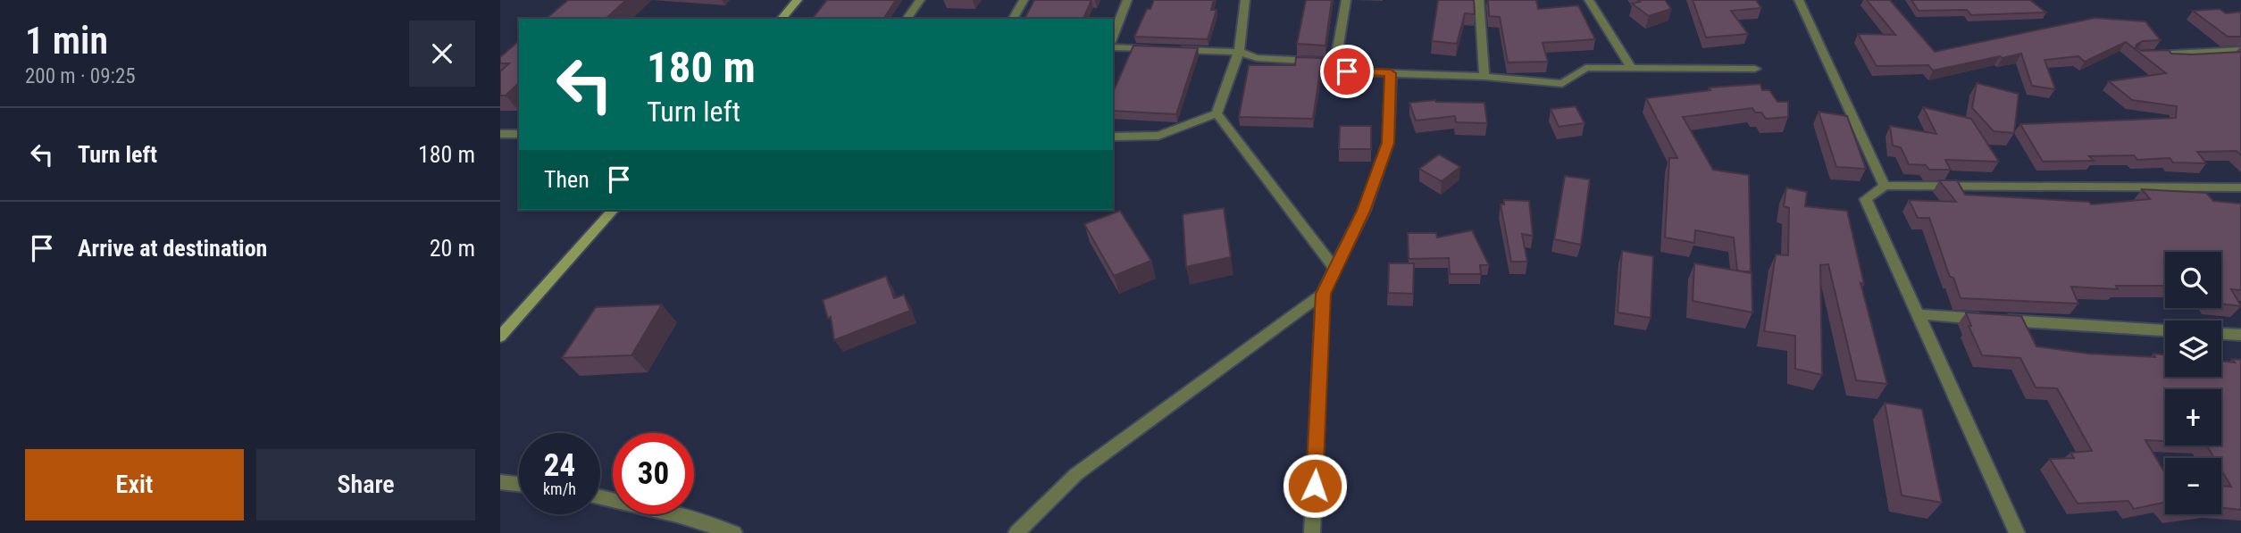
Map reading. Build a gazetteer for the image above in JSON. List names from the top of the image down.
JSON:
{
  "page": {
    "heading": ["1 min", "200 m · 09:25"],
    "turn": ["180 m", "Turn left"],
    "list": [
      {
        "name": "Turn left",
        "value": "180 m"
      },
      {
        "name": "Arrive at destination",
        "value": "20 m"
      }
    ],
    "then": "Then",
    "map_buttons": ["+", "−"],
    "speed": "24 km/h",
    "limit": "30",
    "buttons": ["Exit", "Share"]
  }
}
